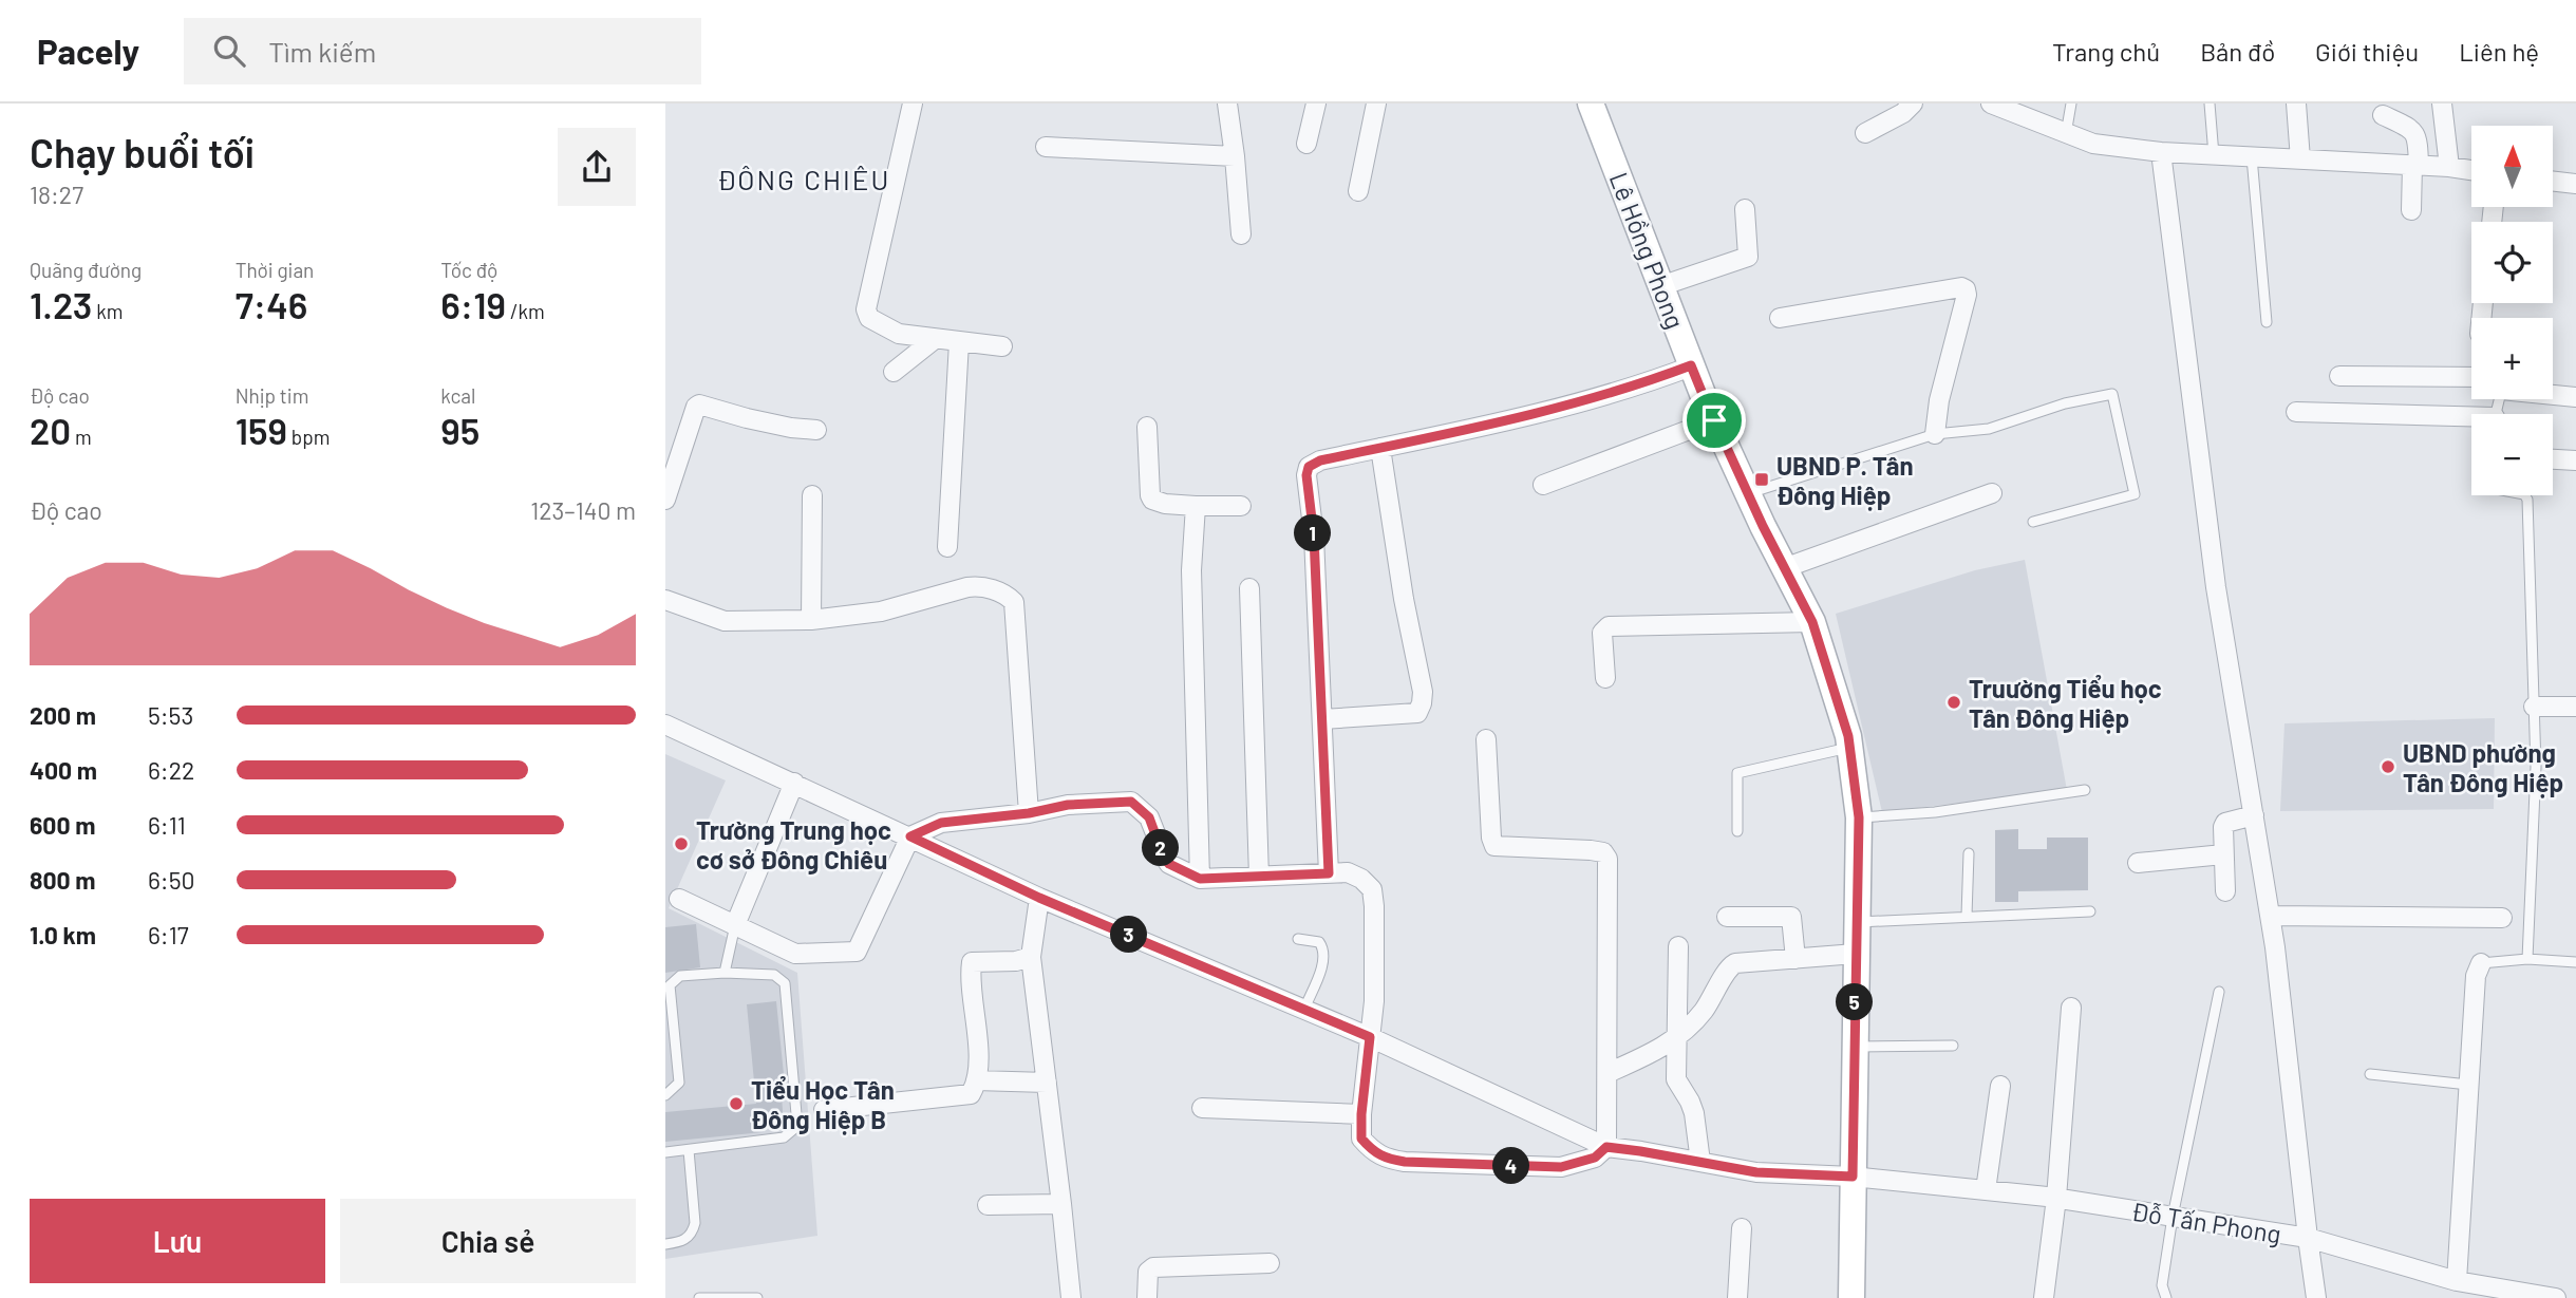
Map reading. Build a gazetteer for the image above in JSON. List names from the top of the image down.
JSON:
{
  "streets": {
    "main road": ["Lê Hồng Phong"],
    "street": ["Đỗ Tấn Phong"]
  },
  "crossings": [
    ["Lê Hồng Phong", "Đỗ Tấn Phong"]
  ],
  "districts": ["ĐÔNG CHIÊU"],
  "places": {
    "transit": ["UBND P. Tân Đông Hiệp"],
    "other": [
      "Truường Tiểu học Tân Đông Hiệp",
      "UBND phường Tân Đông Hiệp",
      "Trường Trung học cơ sở Đông Chiêu",
      "Tiểu Học Tân Đông Hiệp B"
    ]
  },
  "north": "top",
  "page": {
    "header": "Pacely",
    "search": "Tìm kiếm",
    "nav": [
      "Trang chủ",
      "Bản đồ",
      "Giới thiệu",
      "Liên hệ"
    ],
    "heading": ["Chạy buổi tối", "18:27"],
    "map_buttons": ["+", "−"],
    "stats": [
      ["Quãng đường", "1.23 km"],
      ["Thời gian", "7:46"],
      ["Tốc độ", "6:19 /km"],
      ["Độ cao", "20 m"],
      ["Nhịp tim", "159 bpm"],
      ["kcal", "95"]
    ],
    "chart": ["Độ cao", "123–140 m"],
    "pins": [
      "1",
      "2",
      "3",
      "5",
      "4"
    ],
    "list": [
      {
        "name": "200 m",
        "note": "5:53"
      },
      {
        "name": "400 m",
        "note": "6:22"
      },
      {
        "name": "600 m",
        "note": "6:11"
      },
      {
        "name": "800 m",
        "note": "6:50"
      },
      {
        "name": "1.0 km",
        "note": "6:17"
      }
    ],
    "buttons": ["Lưu", "Chia sẻ"]
  }
}
